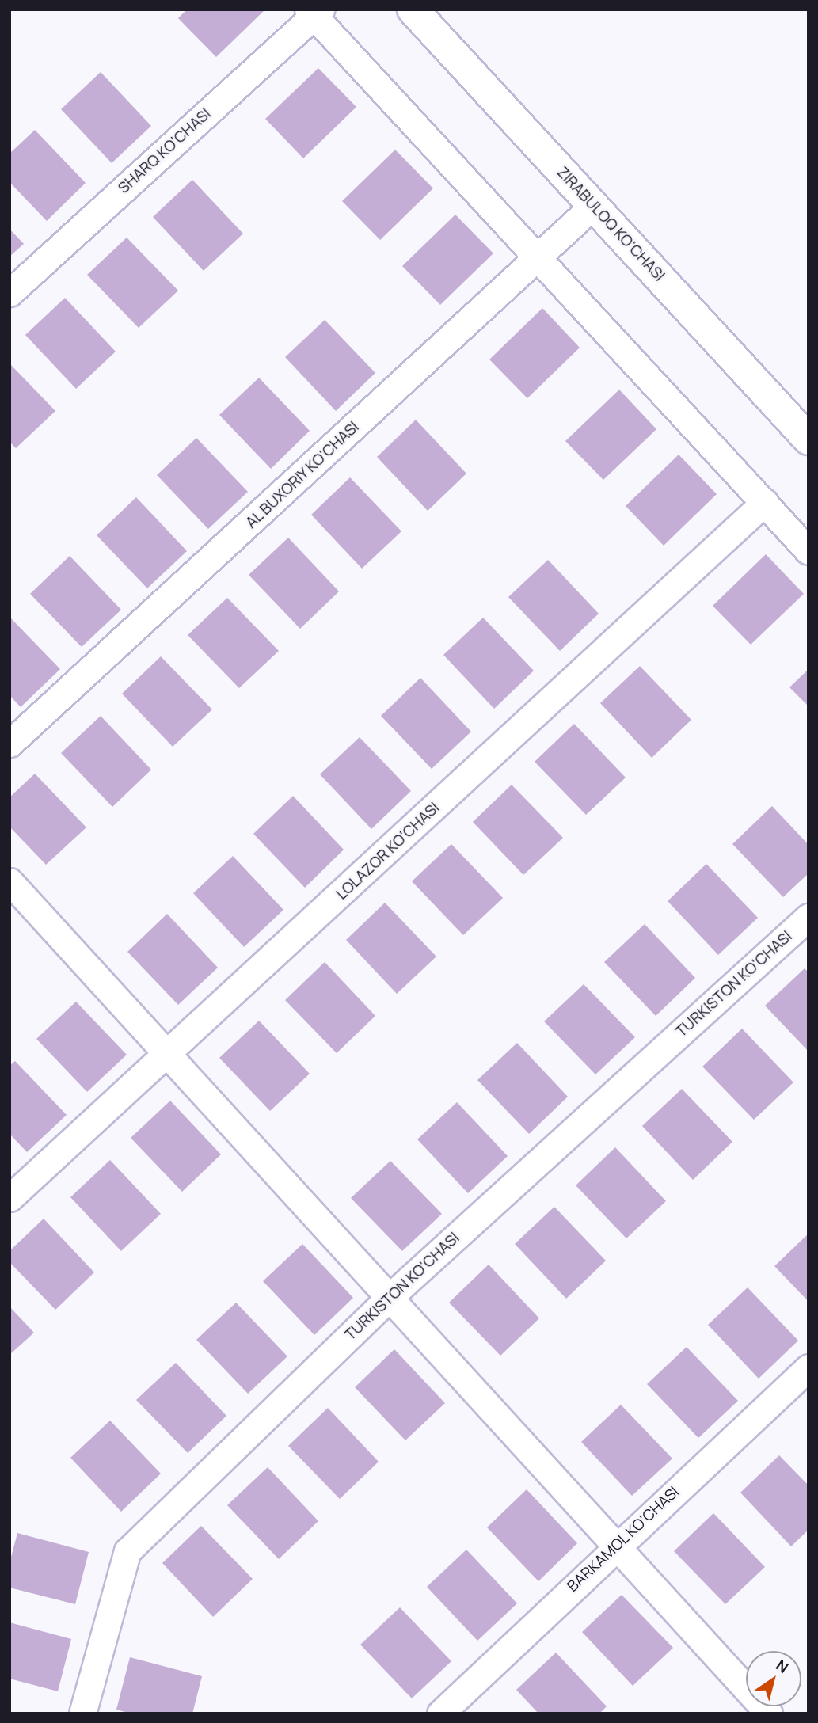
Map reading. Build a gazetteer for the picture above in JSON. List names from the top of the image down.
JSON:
{
  "streets": {
    "street": [
      "SHARQ KO'CHASI",
      "ZIRABULOQ KO'CHASI",
      "AL BUXORIY KO'CHASI",
      "LOLAZOR KO'CHASI",
      "TURKISTON KO'CHASI",
      "BARKAMOL KO'CHASI"
    ]
  },
  "crossings": [
    ["ZIRABULOQ KO'CHASI", "AL BUXORIY KO'CHASI"]
  ],
  "north": "top right"
}
